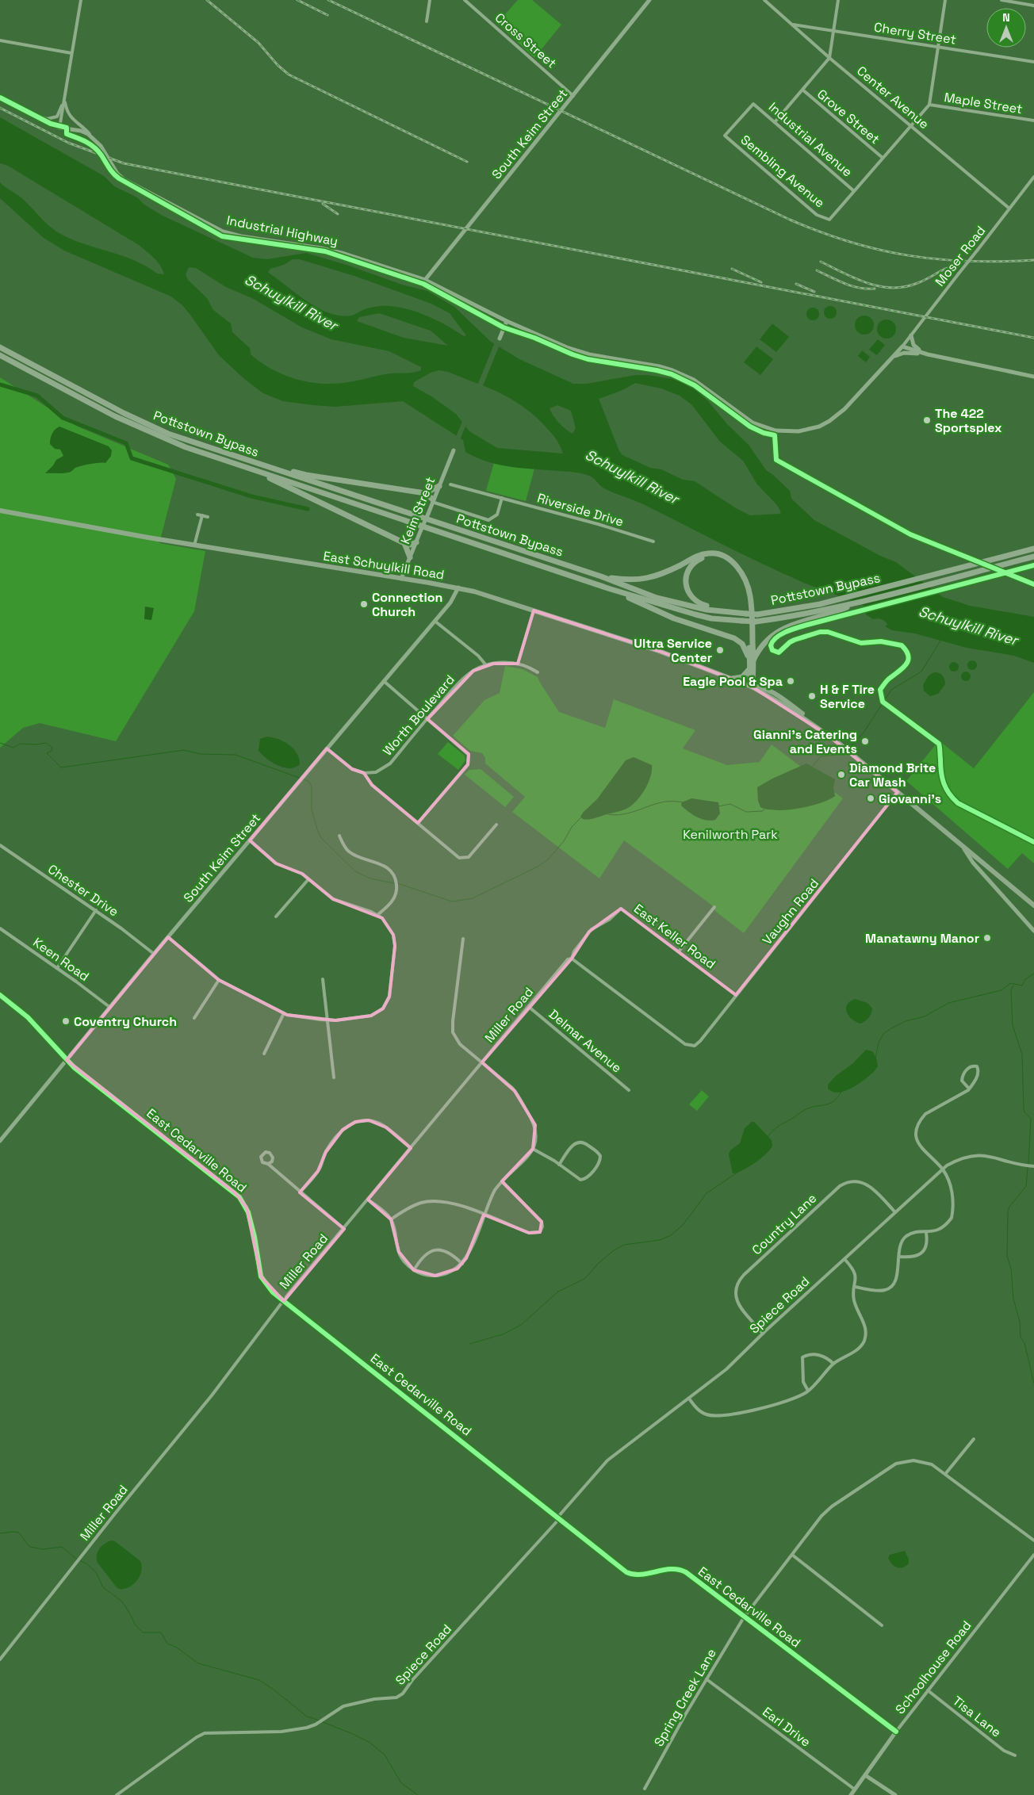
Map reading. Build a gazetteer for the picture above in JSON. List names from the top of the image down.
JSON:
{
  "streets": {
    "highway": ["Pottstown Bypass"],
    "main road": ["East Schuylkill Road"],
    "street": [
      "Cherry Street",
      "Cross Street",
      "Center Avenue",
      "Maple Street",
      "Grove Street",
      "South Keim Street",
      "Industrial Avenue",
      "Sembling Avenue",
      "Industrial Highway",
      "Moser Road",
      "Riverside Drive",
      "Keim Street",
      "Worth Boulevard",
      "Chester Drive",
      "Vaughn Road",
      "East Keller Road",
      "Keen Road",
      "Miller Road",
      "Delmar Avenue",
      "East Cedarville Road",
      "Country Lane",
      "Spiece Road",
      "Schoolhouse Road",
      "Spring Creek Lane",
      "Tisa Lane",
      "Earl Drive"
    ]
  },
  "crossings": [
    ["Cherry Street", "Center Avenue"],
    ["Cross Street", "South Keim Street"],
    ["Center Avenue", "Moser Road"],
    ["South Keim Street", "Industrial Highway"],
    ["South Keim Street", "East Schuylkill Road"],
    ["South Keim Street", "Chester Drive"],
    ["South Keim Street", "Keen Road"],
    ["South Keim Street", "East Cedarville Road"],
    ["Industrial Avenue", "Sembling Avenue"],
    ["Industrial Highway", "Moser Road"],
    ["Keim Street", "East Schuylkill Road"],
    ["East Schuylkill Road", "Vaughn Road"],
    ["Vaughn Road", "East Keller Road"],
    ["Vaughn Road", "Miller Road"],
    ["East Keller Road", "Miller Road"],
    ["Miller Road", "Delmar Avenue"],
    ["Miller Road", "East Cedarville Road"],
    ["East Cedarville Road", "Spiece Road"],
    ["East Cedarville Road", "Schoolhouse Road"],
    ["East Cedarville Road", "Spring Creek Lane"],
    ["Country Lane", "Spiece Road"],
    ["Schoolhouse Road", "Tisa Lane"],
    ["Schoolhouse Road", "Earl Drive"],
    ["Spring Creek Lane", "Earl Drive"]
  ],
  "water": ["Schuylkill River"],
  "parks": ["Kenilworth Park"],
  "places": [
    "The 422 Sportsplex",
    "Connection Church",
    "Ultra Service Center",
    "Eagle Pool & Spa",
    "H & F Tire Service",
    "Gianni’s Catering and Events",
    "Diamond Brite Car Wash",
    "Giovanni’s",
    "Manatawny Manor",
    "Coventry Church"
  ],
  "north": "top"
}
